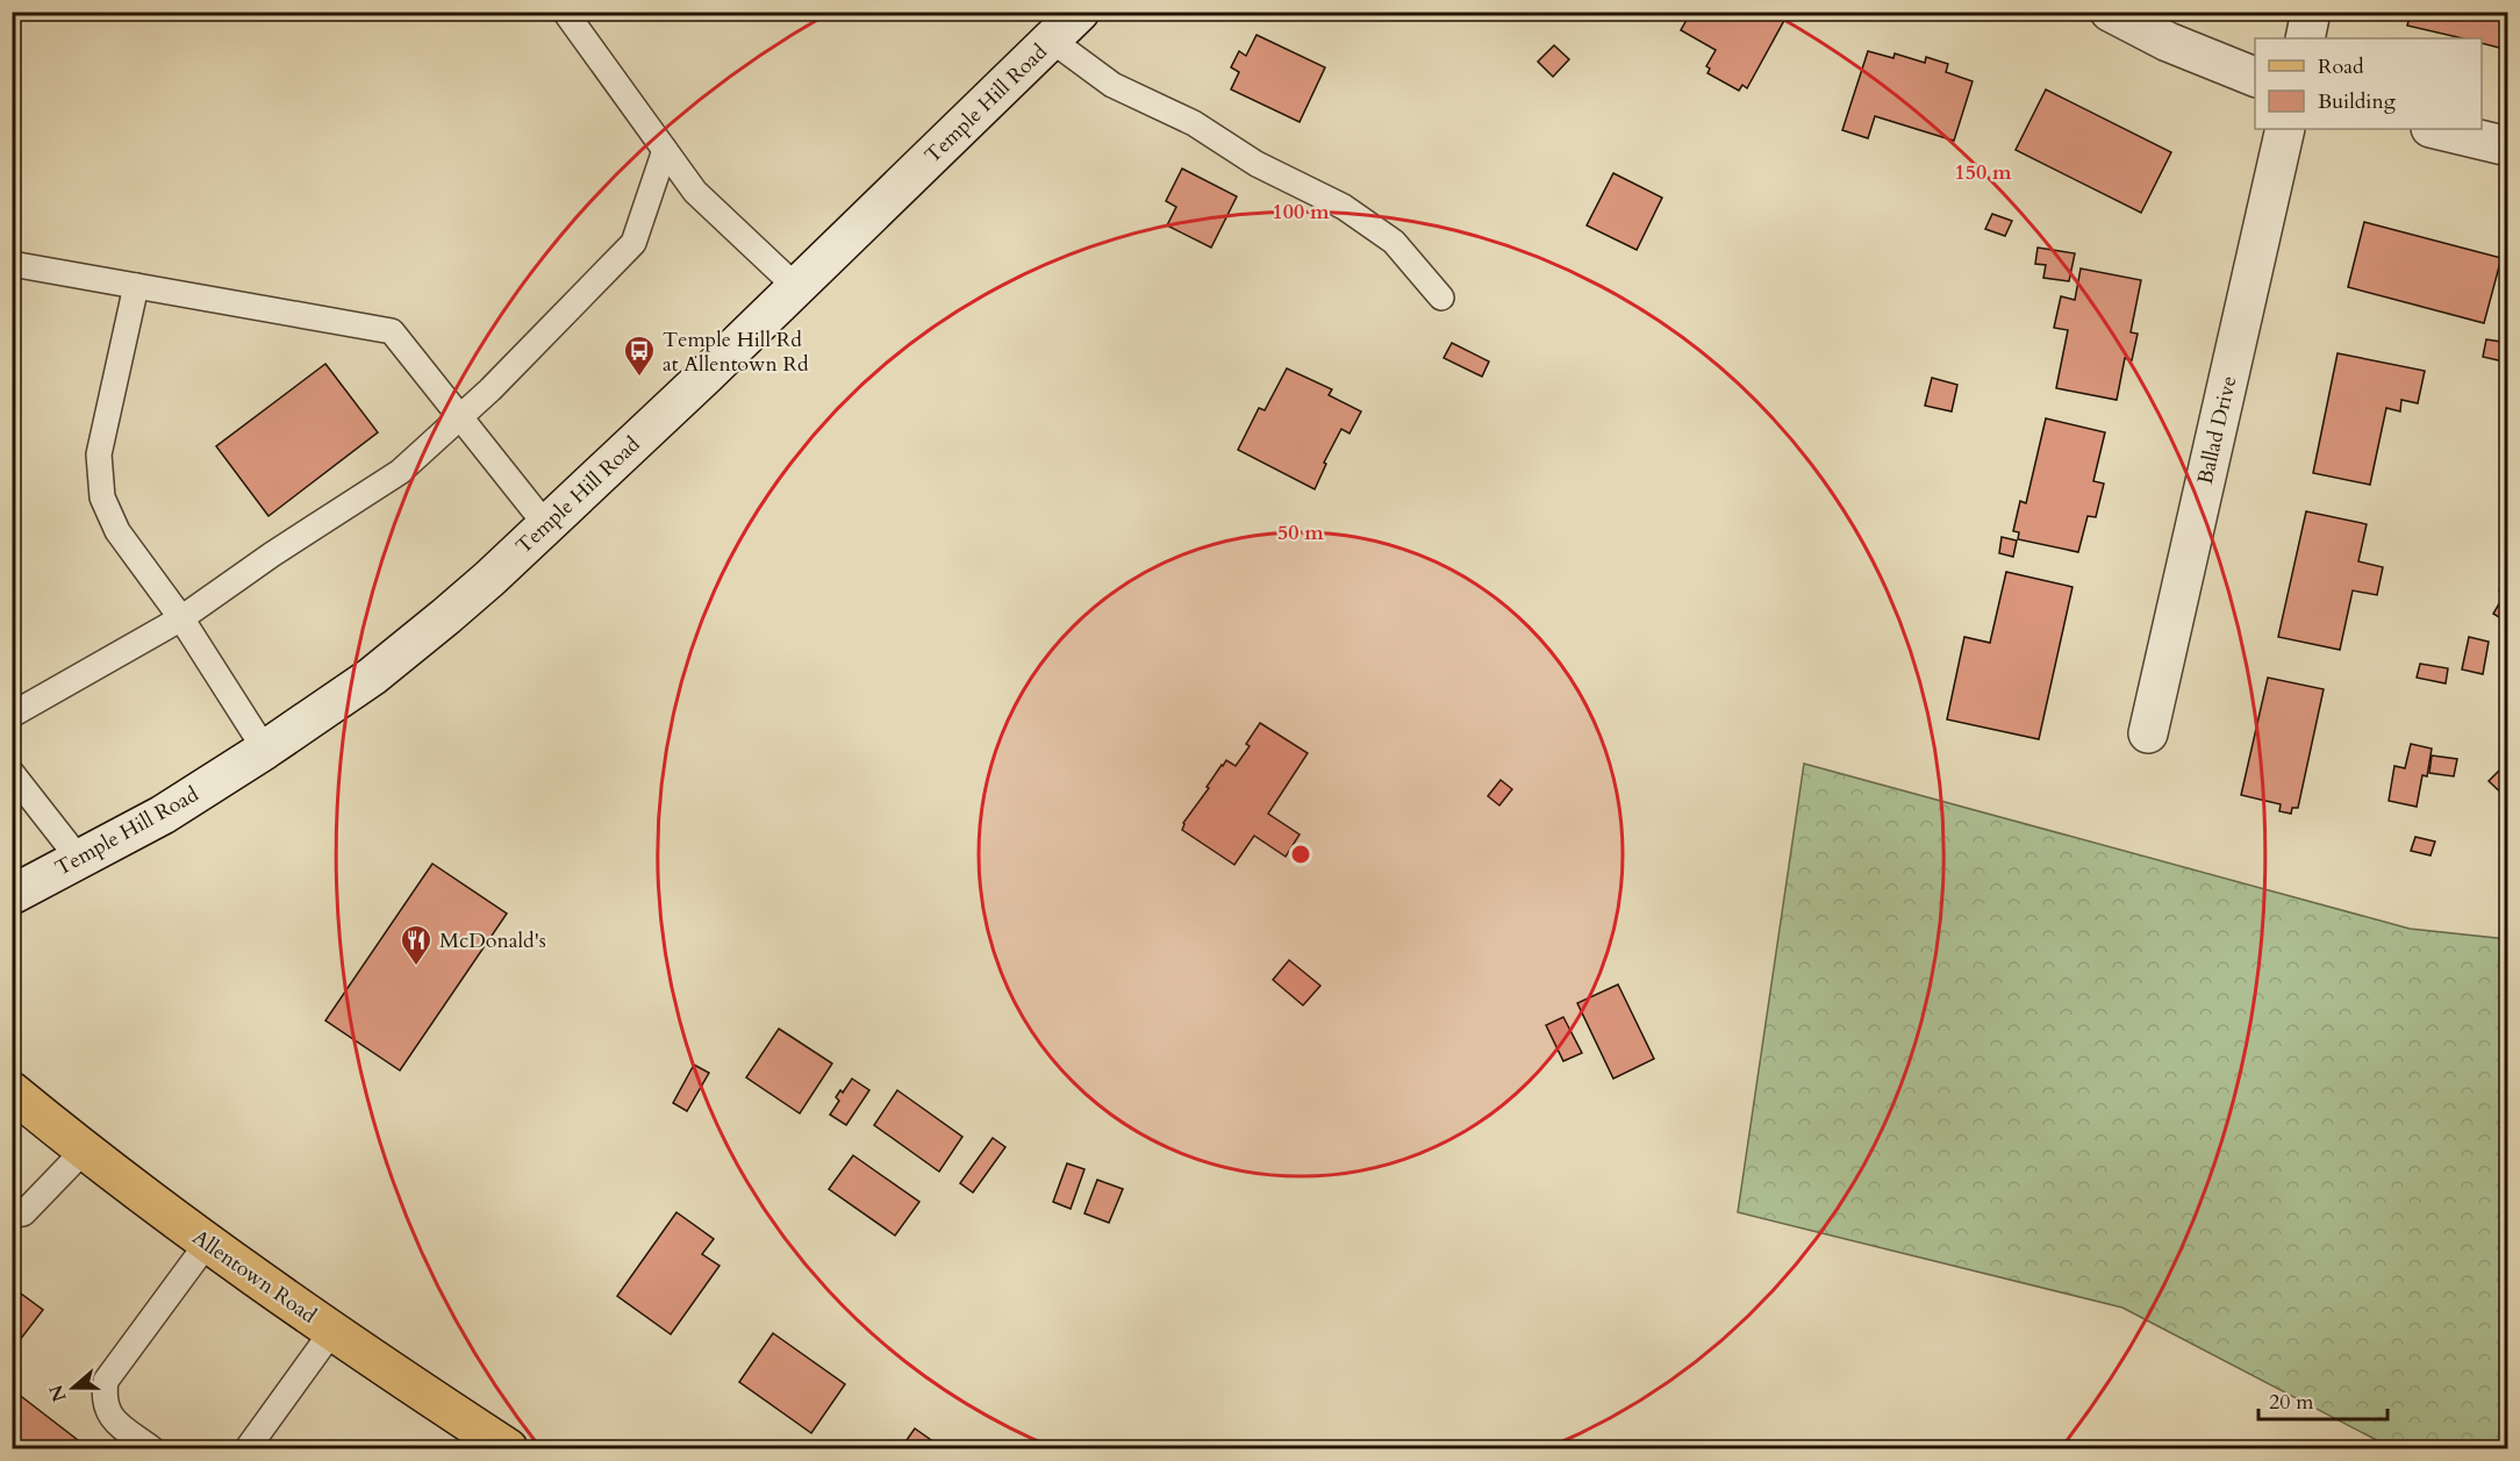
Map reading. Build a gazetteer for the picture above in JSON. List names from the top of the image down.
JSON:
{
  "streets": {
    "main road": ["Temple Hill Road", "Ballad Drive", "Allentown Road"]
  },
  "places": {
    "bus stop": ["Temple Hill Rd at Allentown Rd"],
    "restaurant": ["McDonald's"]
  },
  "legend": ["Road", "Building"],
  "scale_bar": "20 m",
  "north": "left",
  "rings": ["150 m", "100 m", "50 m"]
}
